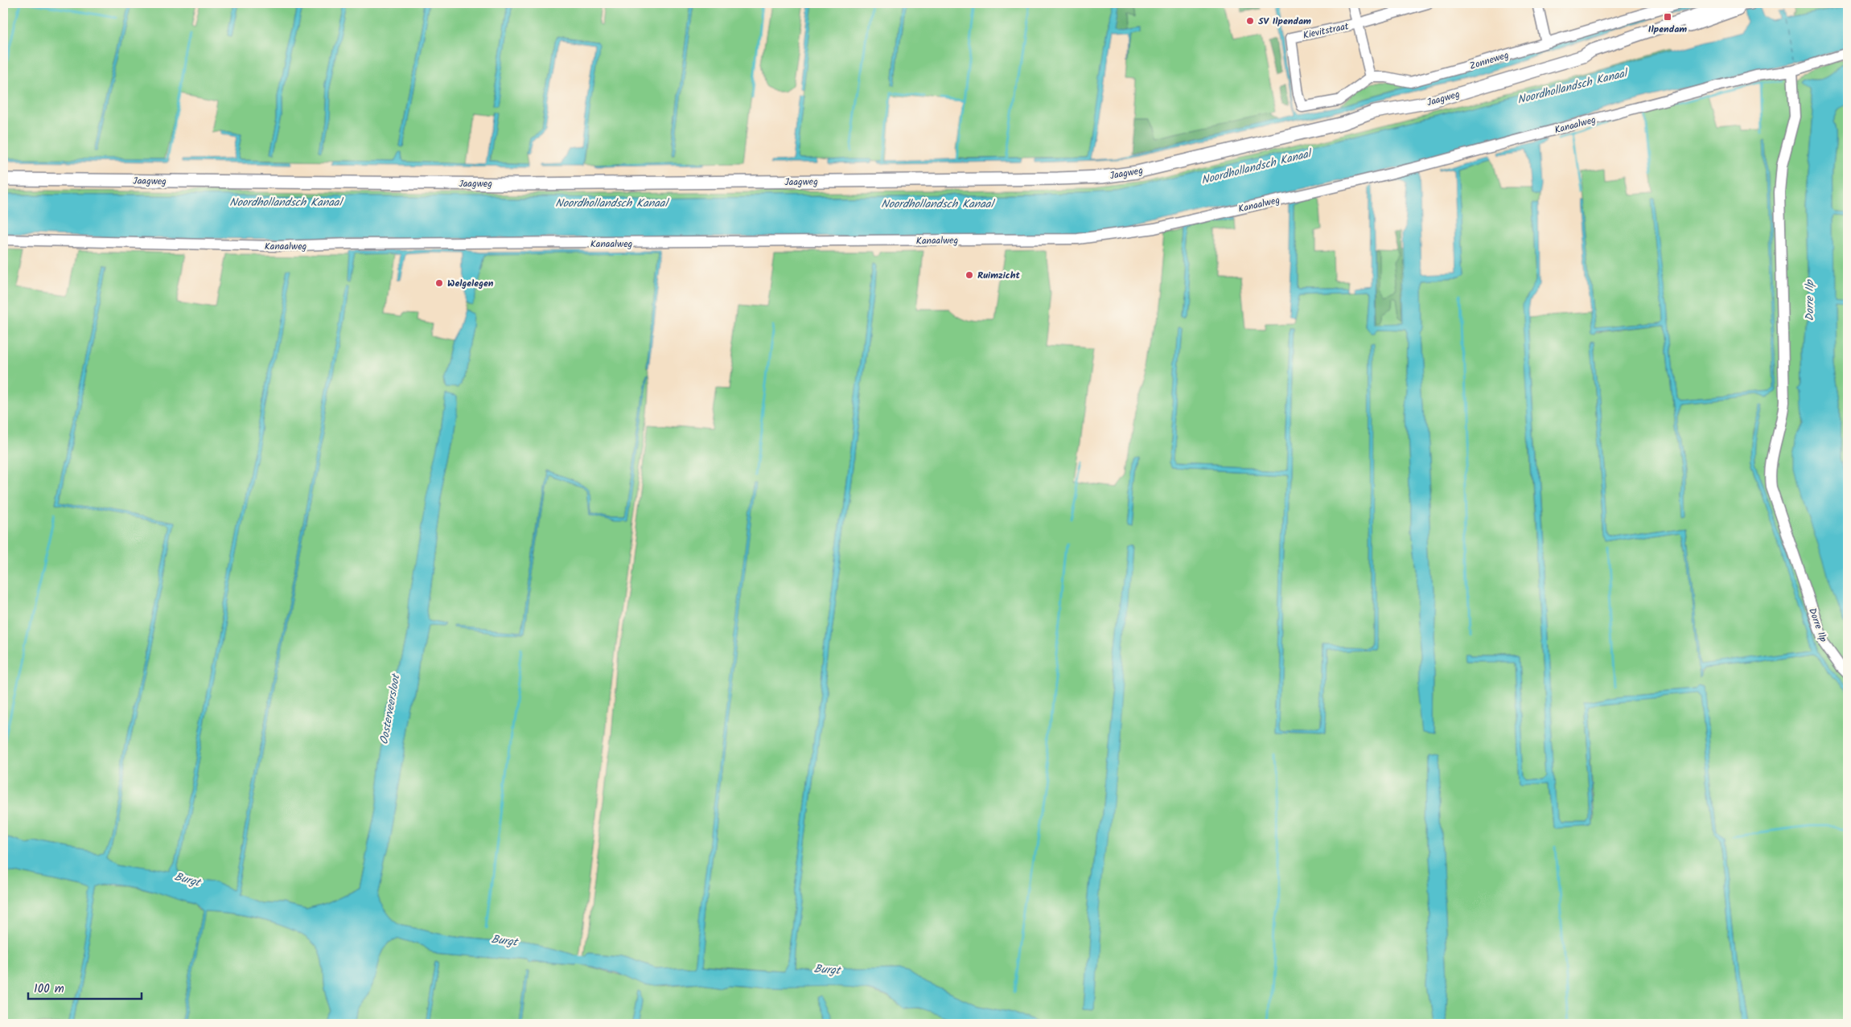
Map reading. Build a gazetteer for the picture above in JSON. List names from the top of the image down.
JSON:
{
  "streets": {
    "main road": ["Jaagweg"],
    "street": [
      "Kievitstraat",
      "Zonneweg",
      "Kanaalweg",
      "Dorre Ilp"
    ]
  },
  "crossings": [
    ["Kievitstraat", "Zonneweg"],
    ["Kanaalweg", "Dorre Ilp"]
  ],
  "water": [
    "Noordhollandsch Kanaal",
    "Dorre Ilp",
    "Oosterveersloot",
    "Burgt"
  ],
  "places": {
    "transit": ["Ilpendam"],
    "other": ["SV Ilpendam", "Ruimzicht", "Welgelegen"]
  },
  "scale_bar": "100 m"
}
